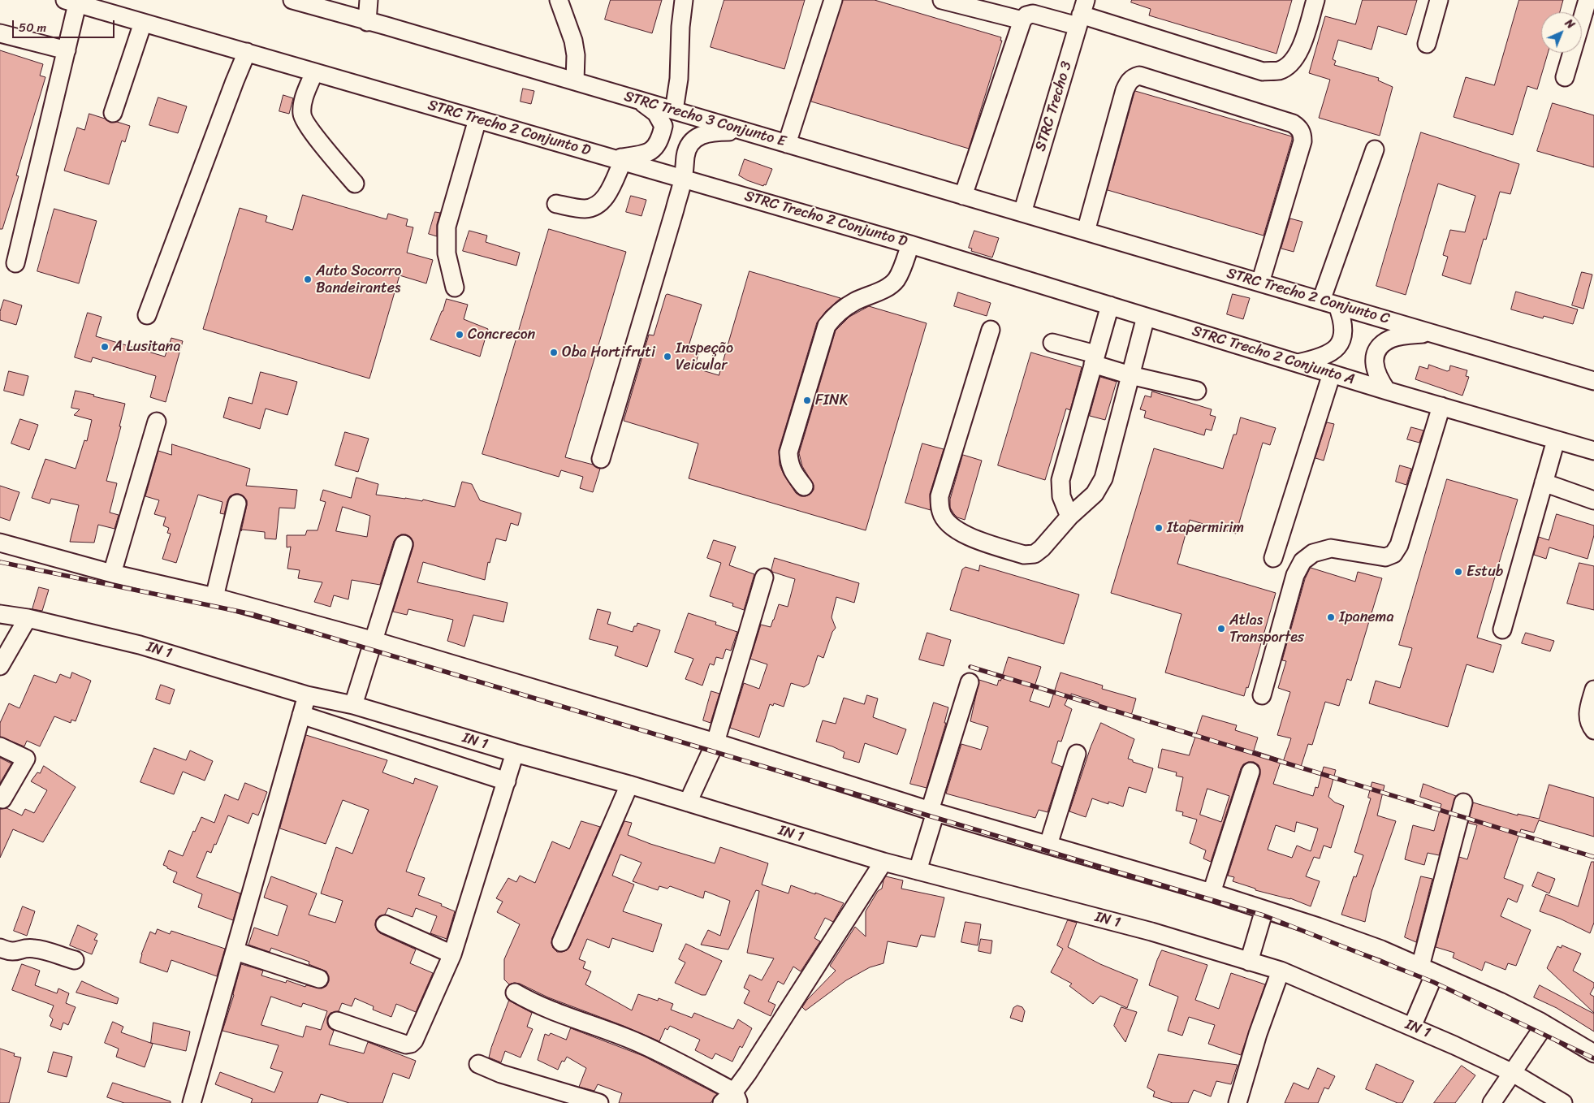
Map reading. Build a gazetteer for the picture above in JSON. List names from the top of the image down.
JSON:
{
  "streets": {
    "street": [
      "STRC Trecho 3",
      "STRC Trecho 3 Conjunto E",
      "STRC Trecho 2 Conjunto D",
      "STRC Trecho 2 Conjunto C",
      "STRC Trecho 2 Conjunto A",
      "IN 1"
    ]
  },
  "crossings": [
    ["STRC Trecho 3", "STRC Trecho 3 Conjunto E"],
    ["STRC Trecho 3", "STRC Trecho 2 Conjunto C"],
    ["STRC Trecho 3 Conjunto E", "STRC Trecho 2 Conjunto C"],
    ["STRC Trecho 2 Conjunto D", "STRC Trecho 2 Conjunto A"]
  ],
  "places": [
    "Auto Socorro Bandeirantes",
    "Concrecon",
    "A Lusitana",
    "Oba Hortifruti",
    "Inspeção Veicular",
    "FINK",
    "Itapermirim",
    "Estub",
    "Ipanema",
    "Atlas Transportes"
  ],
  "scale_bar": "50 m",
  "north": "top right"
}
